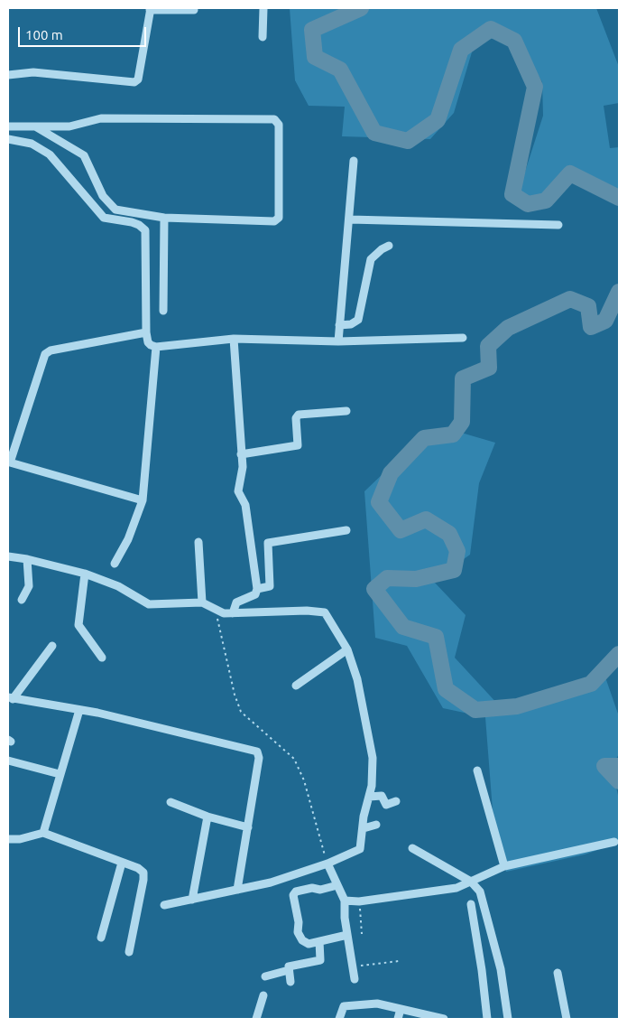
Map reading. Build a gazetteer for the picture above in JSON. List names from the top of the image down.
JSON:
{
  "scale_bar": "100 m"
}
